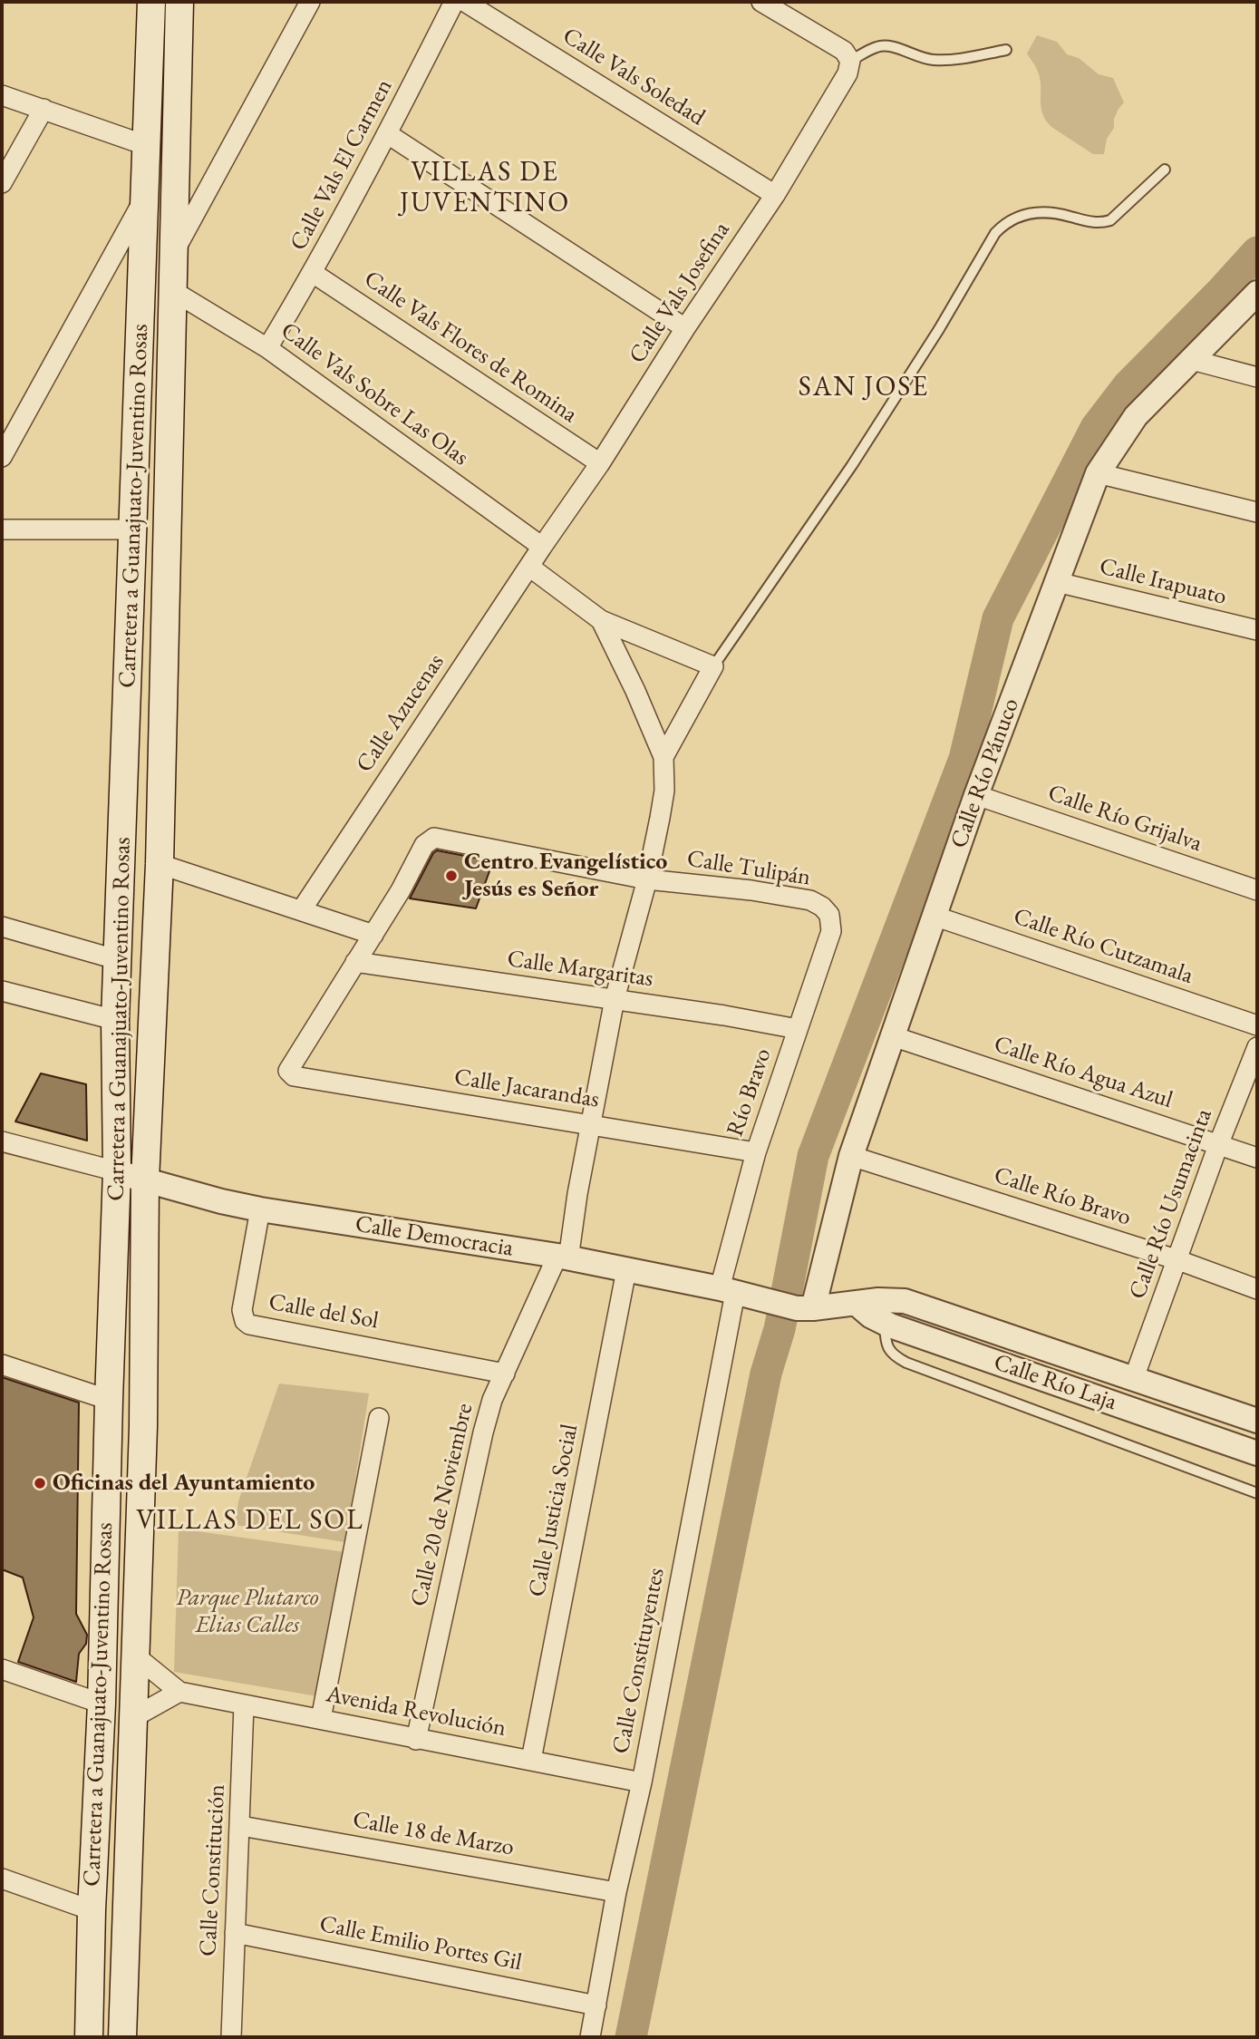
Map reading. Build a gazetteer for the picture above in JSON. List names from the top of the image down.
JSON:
{
  "streets": {
    "main road": ["Carretera a Guanajuato-Juventino Rosas"],
    "street": [
      "Calle Vals Soledad",
      "Calle Vals El Carmen",
      "Calle Vals Josefina",
      "Calle Vals Flores de Romina",
      "Calle Vals Sobre Las Olas",
      "Calle Irapuato",
      "Calle Azucenas",
      "Calle Río Pánuco",
      "Calle Río Grijalva",
      "Calle Tulipán",
      "Calle Río Cutzamala",
      "Calle Margaritas",
      "Calle Río Agua Azul",
      "Calle Jacarandas",
      "Río Bravo",
      "Calle Río Bravo",
      "Calle Río Usumacinta",
      "Calle Democracia",
      "Calle del Sol",
      "Calle Río Laja",
      "Calle 20 de Noviembre",
      "Calle Justicia Social",
      "Calle Constituyentes",
      "Avenida Revolución",
      "Calle 18 de Marzo",
      "Calle Constitución",
      "Calle Emilio Portes Gil"
    ]
  },
  "crossings": [
    ["Calle Vals Soledad", "Calle Vals Josefina"],
    ["Calle Vals El Carmen", "Calle Vals Flores de Romina"],
    ["Calle Vals El Carmen", "Calle Vals Sobre Las Olas"],
    ["Calle Vals Josefina", "Calle Vals Flores de Romina"],
    ["Calle Vals Josefina", "Calle Vals Sobre Las Olas"],
    ["Calle Vals Josefina", "Calle Azucenas"],
    ["Calle Vals Sobre Las Olas", "Carretera a Guanajuato-Juventino Rosas"],
    ["Calle Vals Sobre Las Olas", "Calle Azucenas"],
    ["Carretera a Guanajuato-Juventino Rosas", "Calle Democracia"],
    ["Carretera a Guanajuato-Juventino Rosas", "Avenida Revolución"],
    ["Calle Irapuato", "Calle Río Pánuco"],
    ["Calle Río Pánuco", "Calle Río Grijalva"],
    ["Calle Río Pánuco", "Calle Río Cutzamala"],
    ["Calle Río Pánuco", "Calle Río Agua Azul"],
    ["Calle Río Pánuco", "Calle Río Bravo"],
    ["Calle Río Pánuco", "Calle Democracia"],
    ["Calle Río Pánuco", "Calle Río Laja"],
    ["Calle Tulipán", "Río Bravo"],
    ["Calle Tulipán", "Calle 20 de Noviembre"],
    ["Calle Margaritas", "Calle Jacarandas"],
    ["Calle Margaritas", "Río Bravo"],
    ["Calle Margaritas", "Calle 20 de Noviembre"],
    ["Calle Río Agua Azul", "Calle Río Usumacinta"],
    ["Calle Jacarandas", "Río Bravo"],
    ["Calle Jacarandas", "Calle 20 de Noviembre"],
    ["Río Bravo", "Calle Democracia"],
    ["Río Bravo", "Calle Constituyentes"],
    ["Calle Río Bravo", "Calle Río Usumacinta"],
    ["Calle Río Usumacinta", "Calle Río Laja"],
    ["Calle Democracia", "Calle del Sol"],
    ["Calle Democracia", "Calle Río Laja"],
    ["Calle Democracia", "Calle 20 de Noviembre"],
    ["Calle Democracia", "Calle Justicia Social"],
    ["Calle Democracia", "Calle Constituyentes"],
    ["Calle del Sol", "Calle 20 de Noviembre"],
    ["Calle 20 de Noviembre", "Avenida Revolución"],
    ["Calle Justicia Social", "Avenida Revolución"],
    ["Calle Constituyentes", "Avenida Revolución"],
    ["Calle Constituyentes", "Calle 18 de Marzo"],
    ["Calle Constituyentes", "Calle Emilio Portes Gil"],
    ["Avenida Revolución", "Calle Constitución"],
    ["Calle 18 de Marzo", "Calle Constitución"],
    ["Calle Constitución", "Calle Emilio Portes Gil"]
  ],
  "districts": ["VILLAS DE JUVENTINO", "SAN JOSE", "VILLAS DEL SOL"],
  "parks": ["Parque Plutarco Elias Calles"],
  "places": ["Centro Evangelístico Jesús es Señor", "Oficinas del Ayuntamiento"]
}
